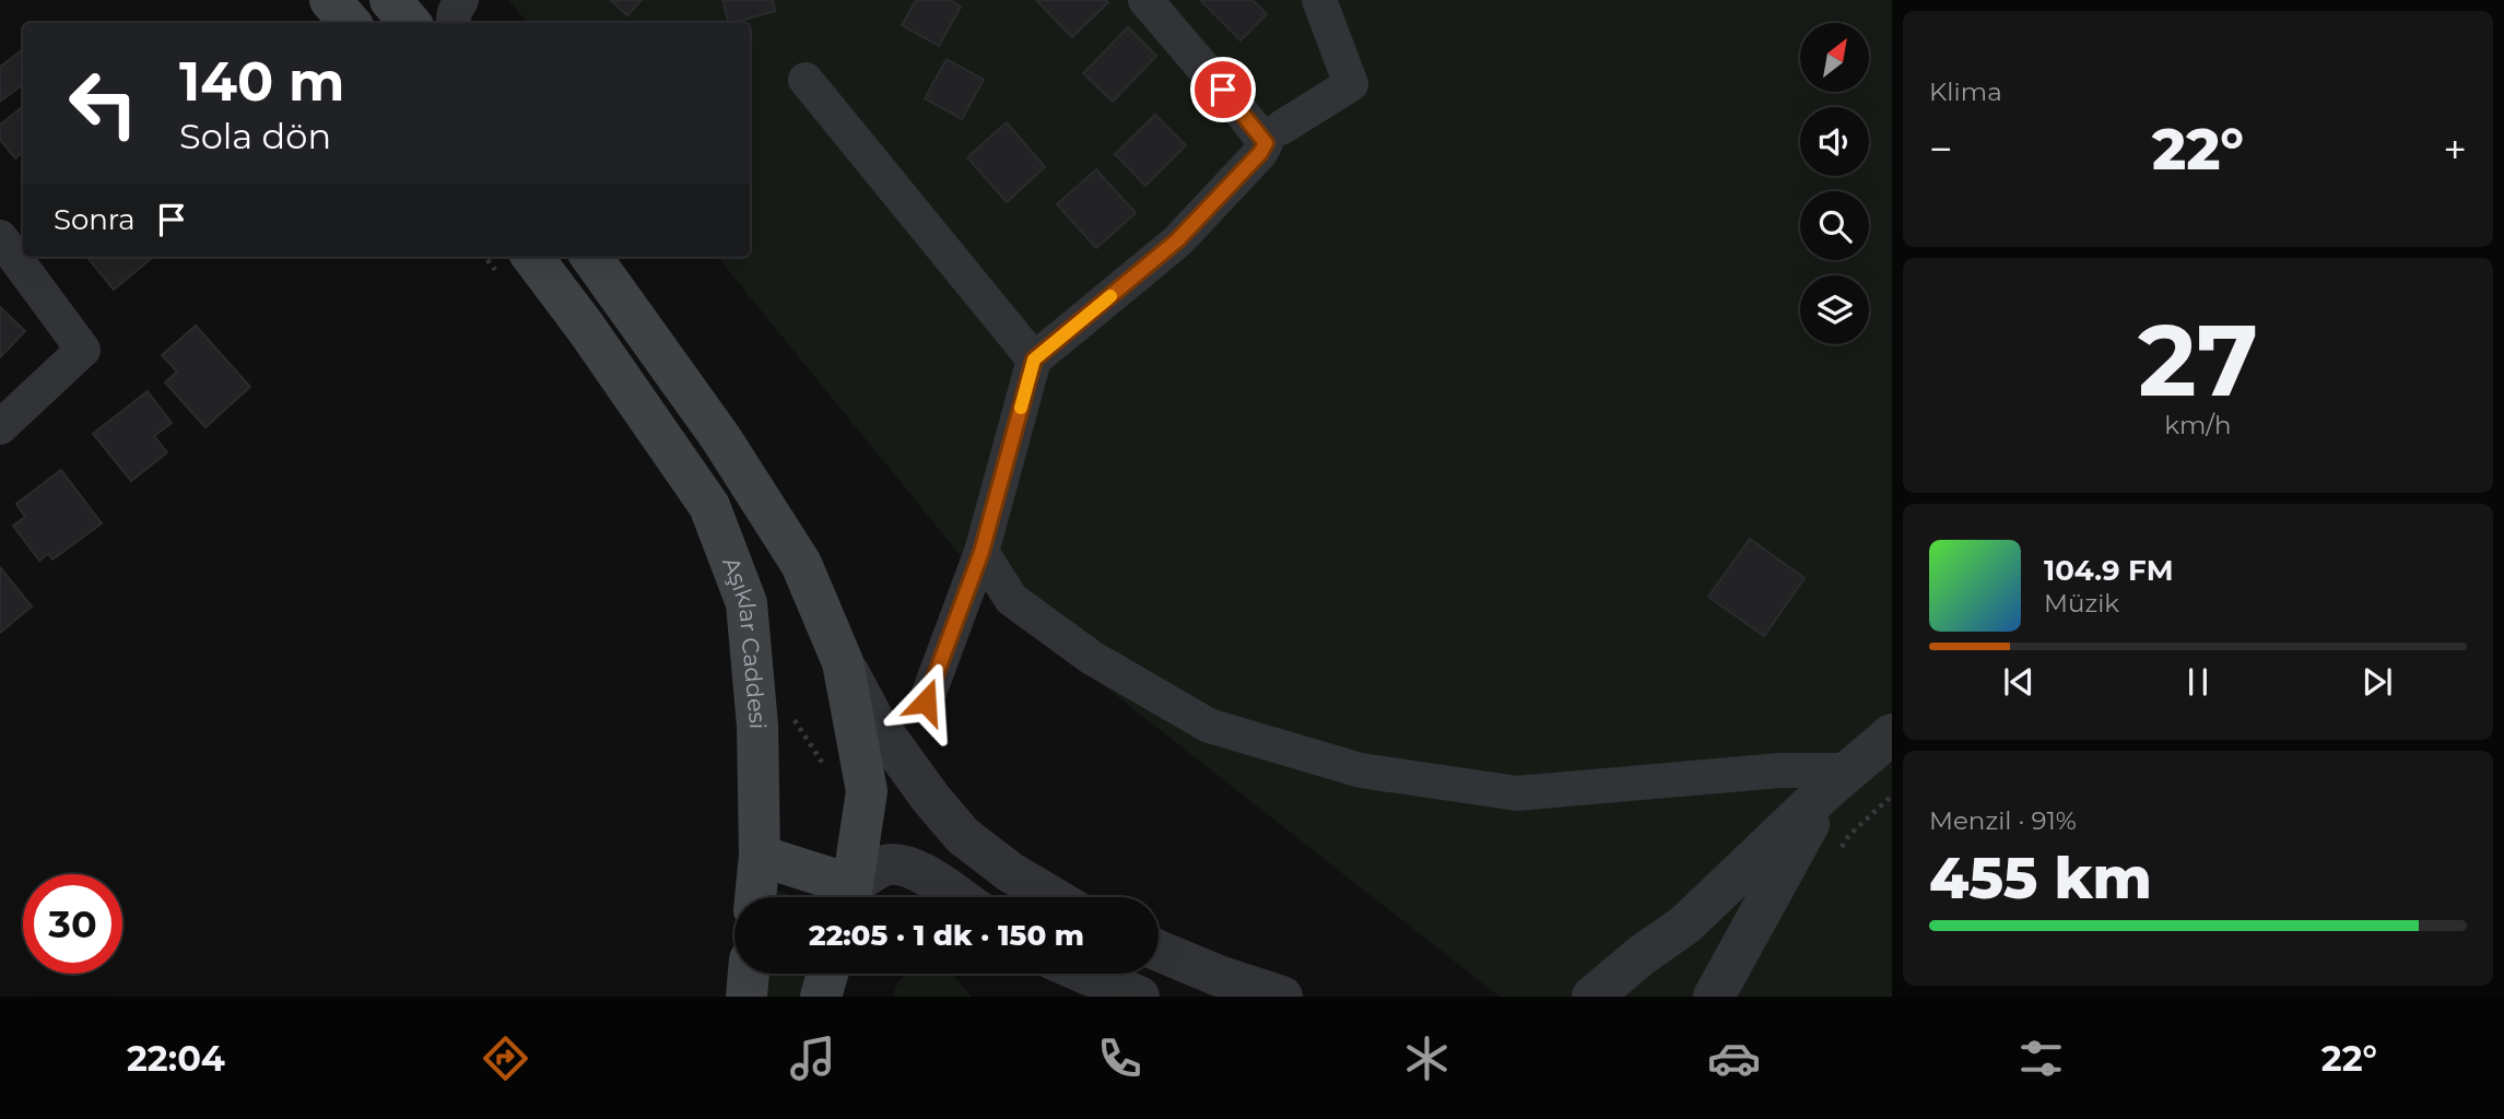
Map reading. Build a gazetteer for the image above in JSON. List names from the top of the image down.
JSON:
{
  "streets": {
    "main road": ["Aşıklar Caddesi"]
  },
  "north": "top right",
  "page": {
    "tile": [
      "Klima",
      ["27", "km/h"],
      ["Menzil · 91%", "455 km"]
    ],
    "turn": ["140 m", "Sola dön"],
    "heat": ["−", "22°", "+"],
    "then": "Sonra",
    "song": ["104.9 FM", "Müzik"],
    "limit": "30",
    "trip": "22:05 · 1 dk · 150 m",
    "tabs": ["22:04", "22°"]
  }
}
